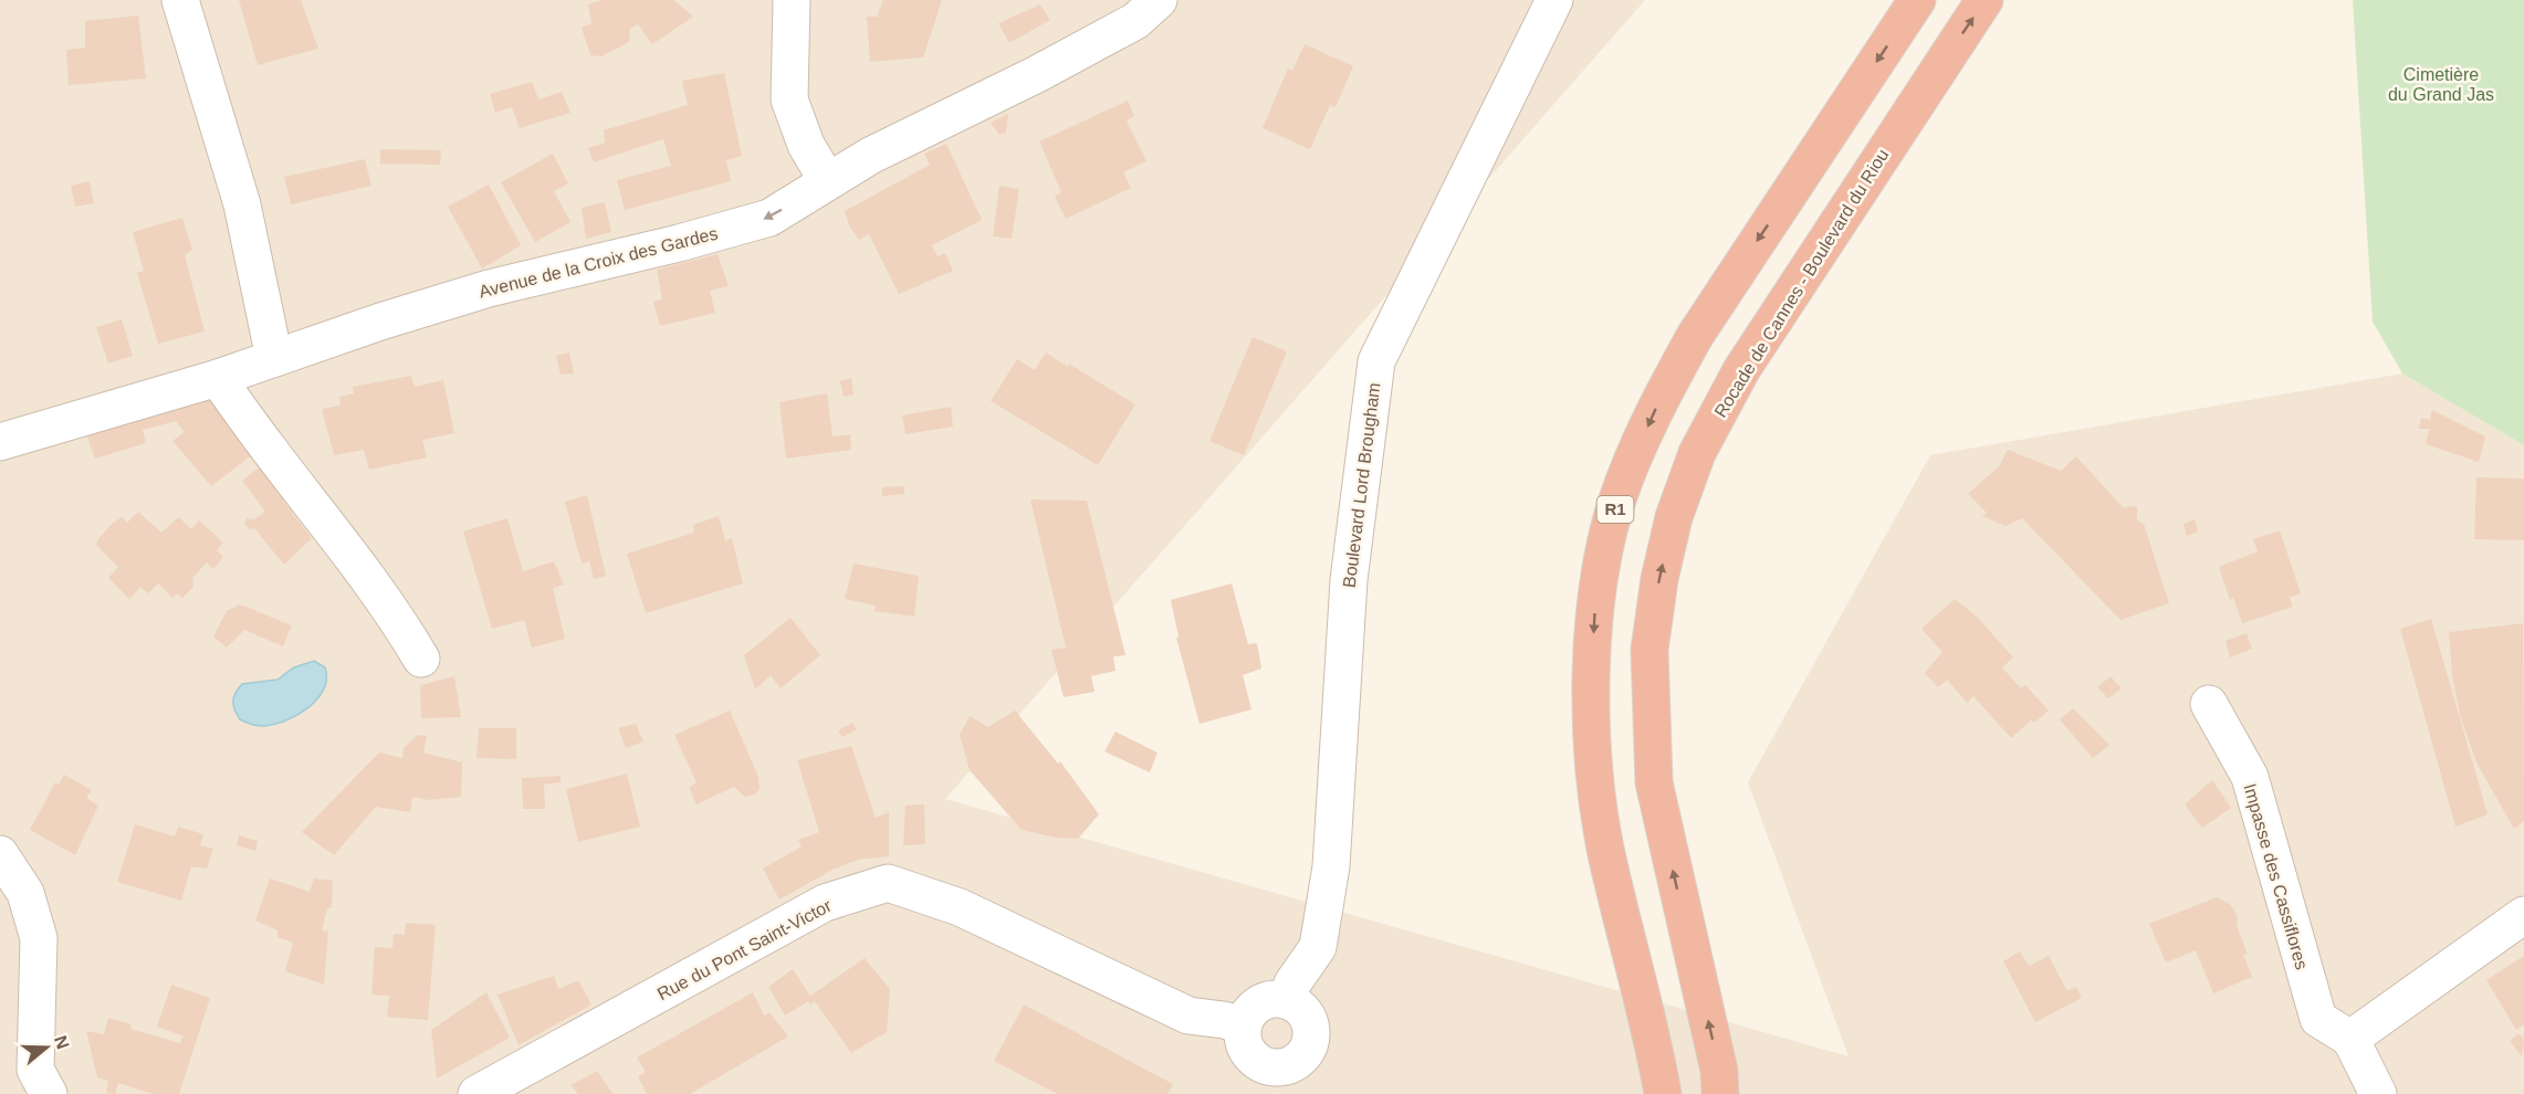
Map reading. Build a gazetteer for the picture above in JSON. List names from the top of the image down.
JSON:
{
  "streets": {
    "highway": ["Rocade de Cannes - Boulevard du Riou", "R1"],
    "street": [
      "Avenue de la Croix des Gardes",
      "Boulevard Lord Brougham",
      "Impasse des Cassiflores",
      "Rue du Pont Saint-Victor"
    ]
  },
  "crossings": [
    ["Boulevard Lord Brougham", "Rue du Pont Saint-Victor"]
  ],
  "one_way": ["Avenue de la Croix des Gardes"],
  "parks": ["Cimetière du Grand Jas"],
  "north": "right"
}
